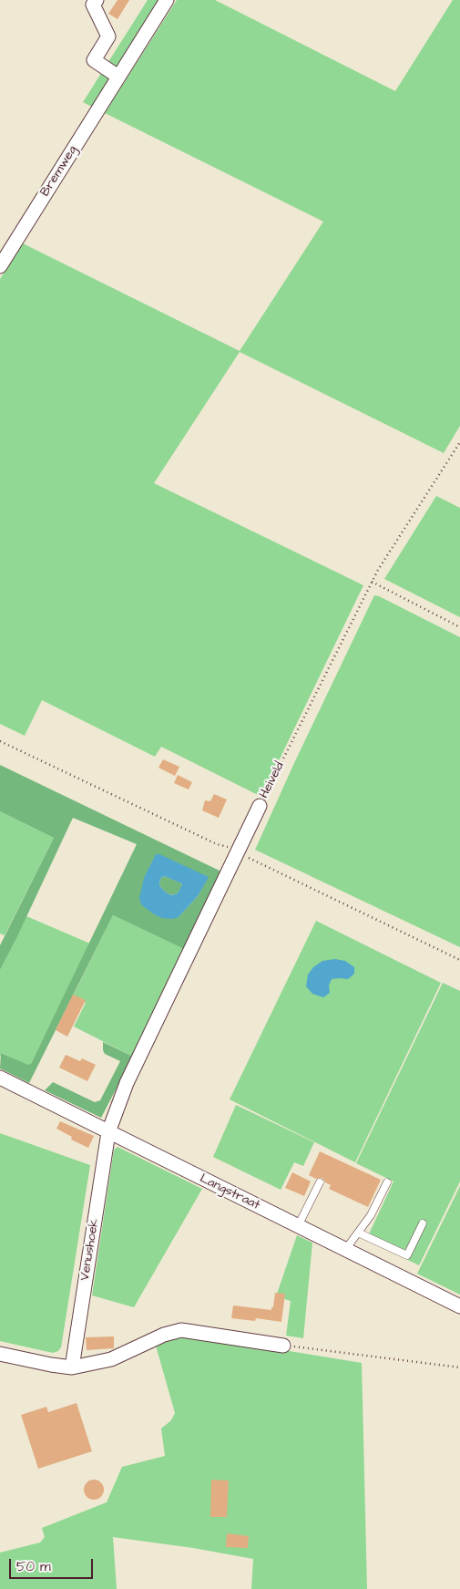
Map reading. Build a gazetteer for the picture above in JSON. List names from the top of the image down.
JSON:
{
  "streets": {
    "street": [
      "Bremweg",
      "Heiveld",
      "Langstraat",
      "Venushoek"
    ]
  },
  "crossings": [
    ["Heiveld", "Langstraat"],
    ["Heiveld", "Venushoek"],
    ["Langstraat", "Venushoek"]
  ],
  "scale_bar": "50 m"
}
